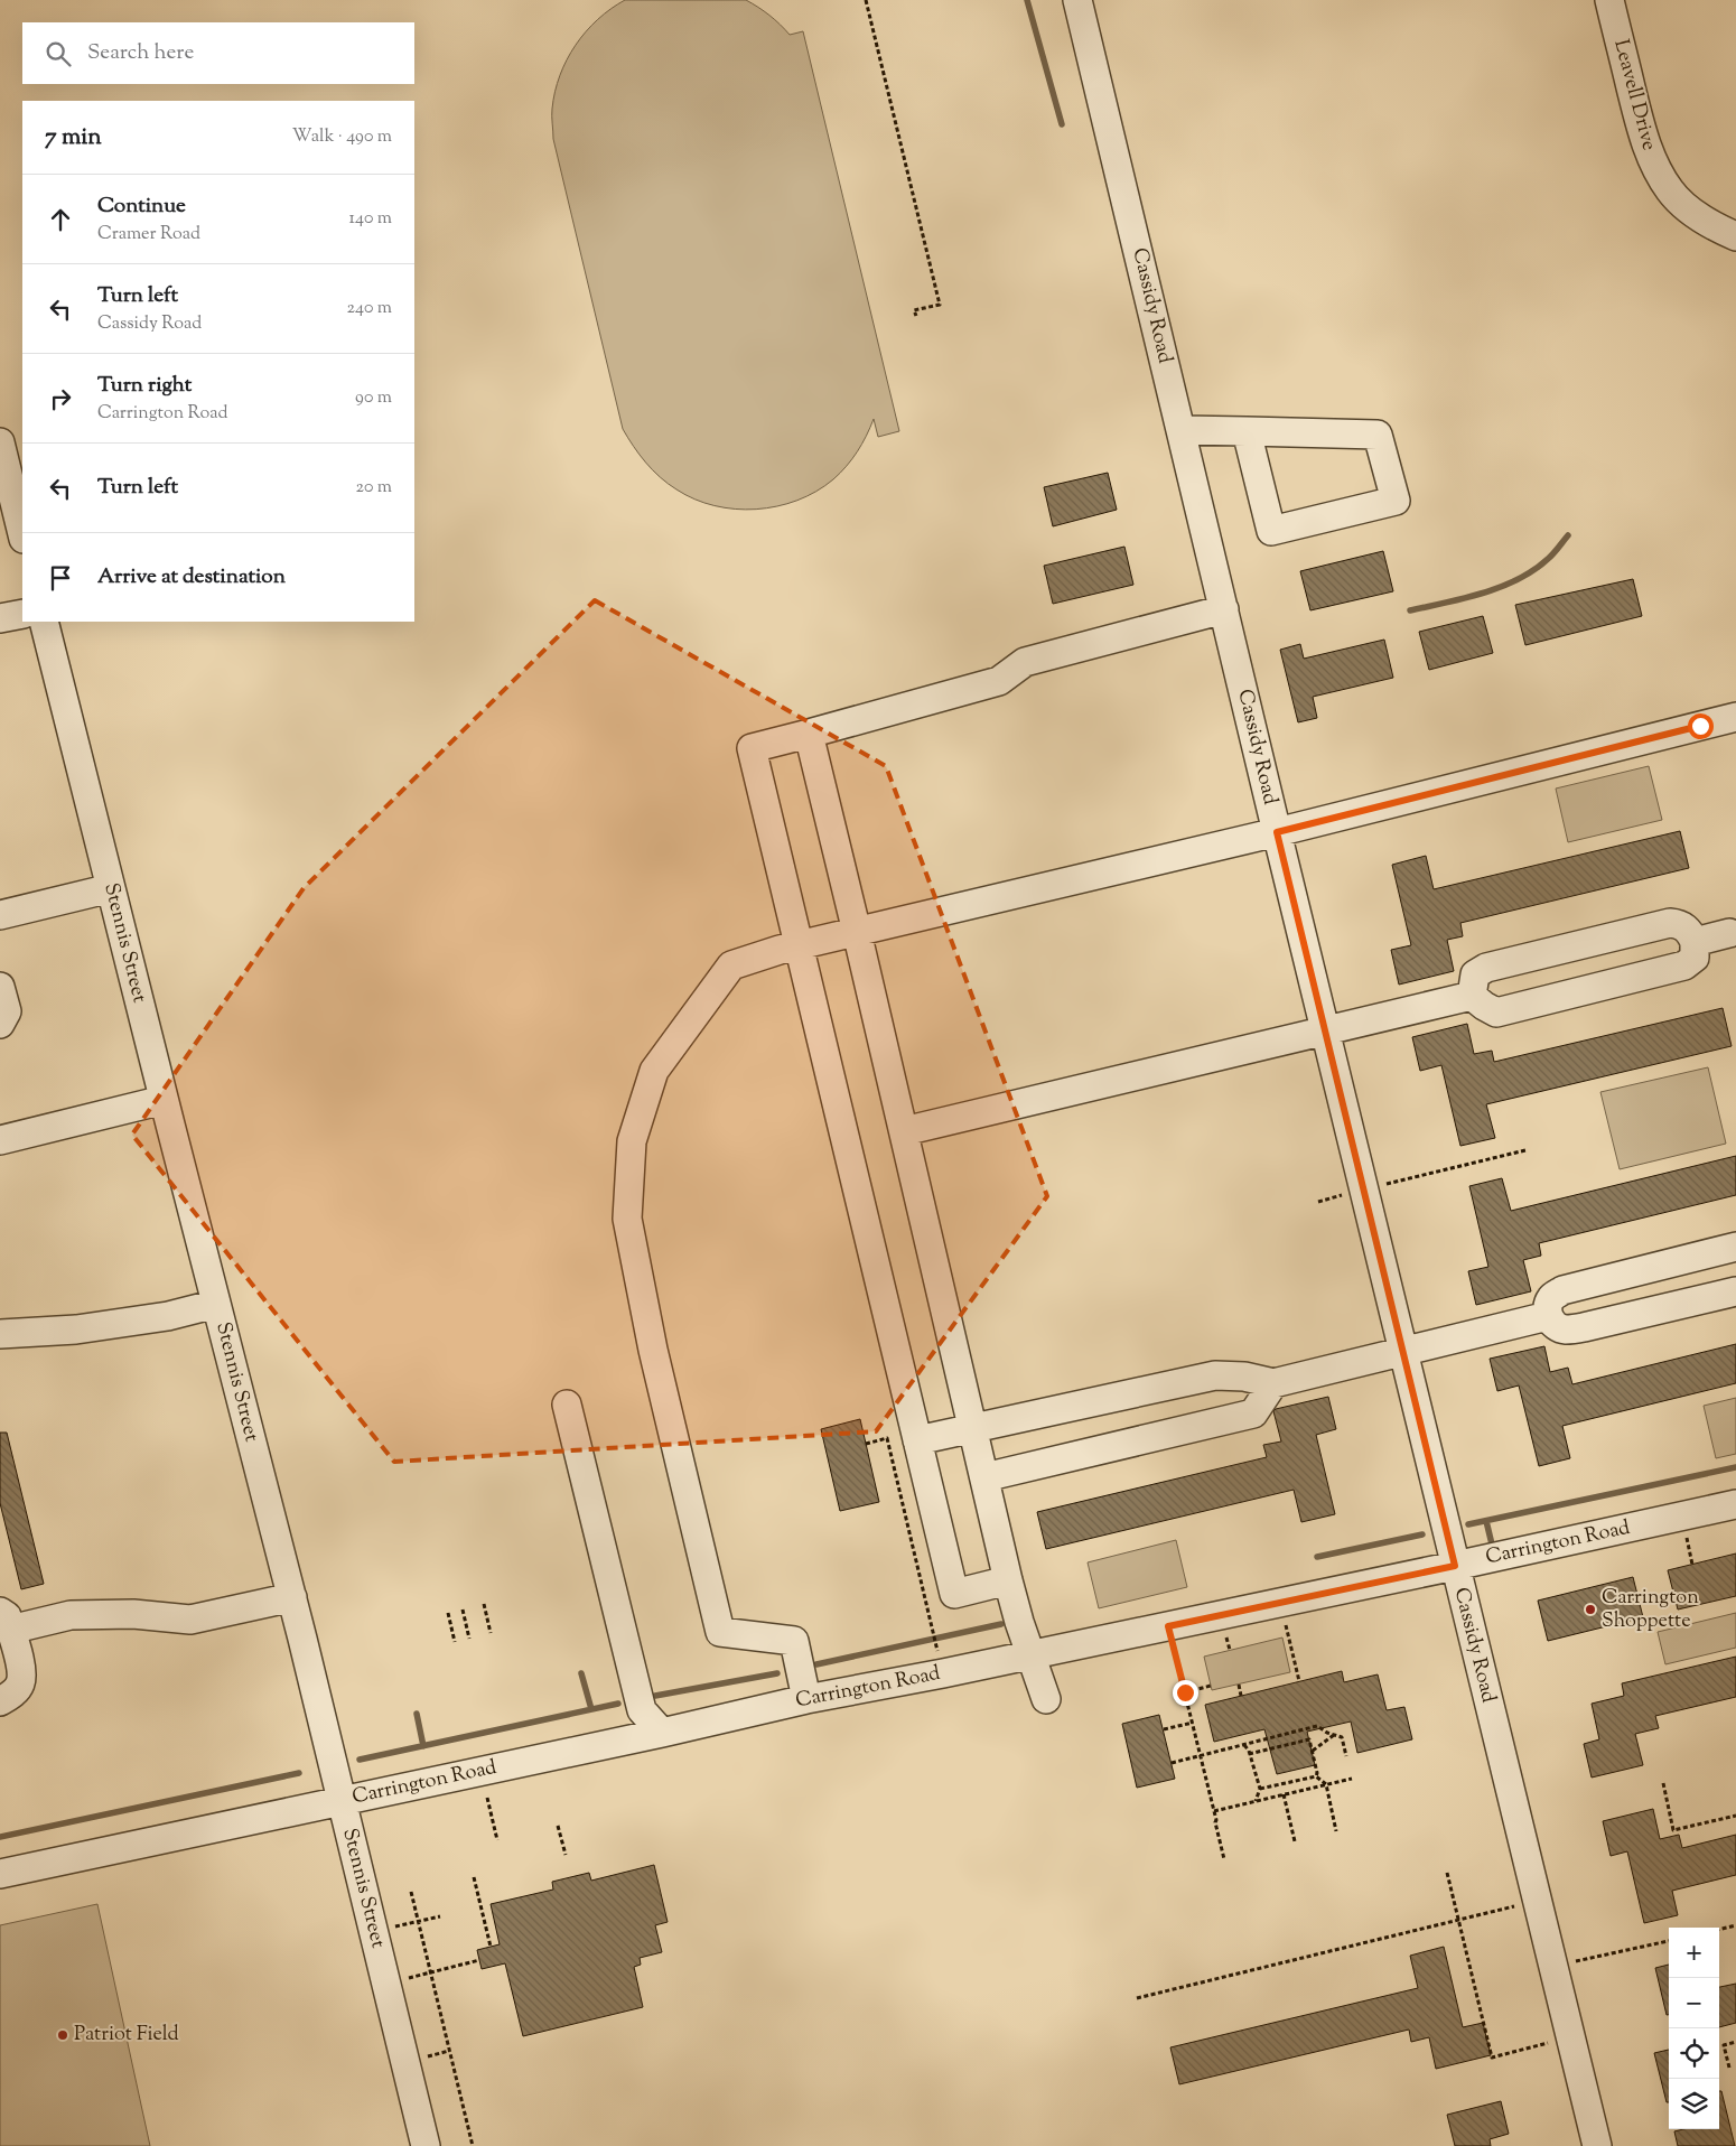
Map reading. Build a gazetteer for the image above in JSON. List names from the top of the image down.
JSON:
{
  "streets": {
    "street": [
      "Leavell Drive",
      "Cassidy Road",
      "Stennis Street",
      "Carrington Road"
    ]
  },
  "crossings": [
    ["Cassidy Road", "Carrington Road"],
    ["Stennis Street", "Carrington Road"]
  ],
  "places": ["Carrington Shoppette", "Patriot Field"],
  "page": {
    "search": "Search here",
    "heading": ["7 min", "Walk · 490 m"],
    "list": [
      ["Continue", "Cramer Road", "140 m"],
      ["Turn left", "Cassidy Road", "240 m"],
      ["Turn right", "Carrington Road", "90 m"],
      ["Turn left", "20 m"],
      "Arrive at destination"
    ],
    "map_buttons": ["+", "−"]
  }
}
